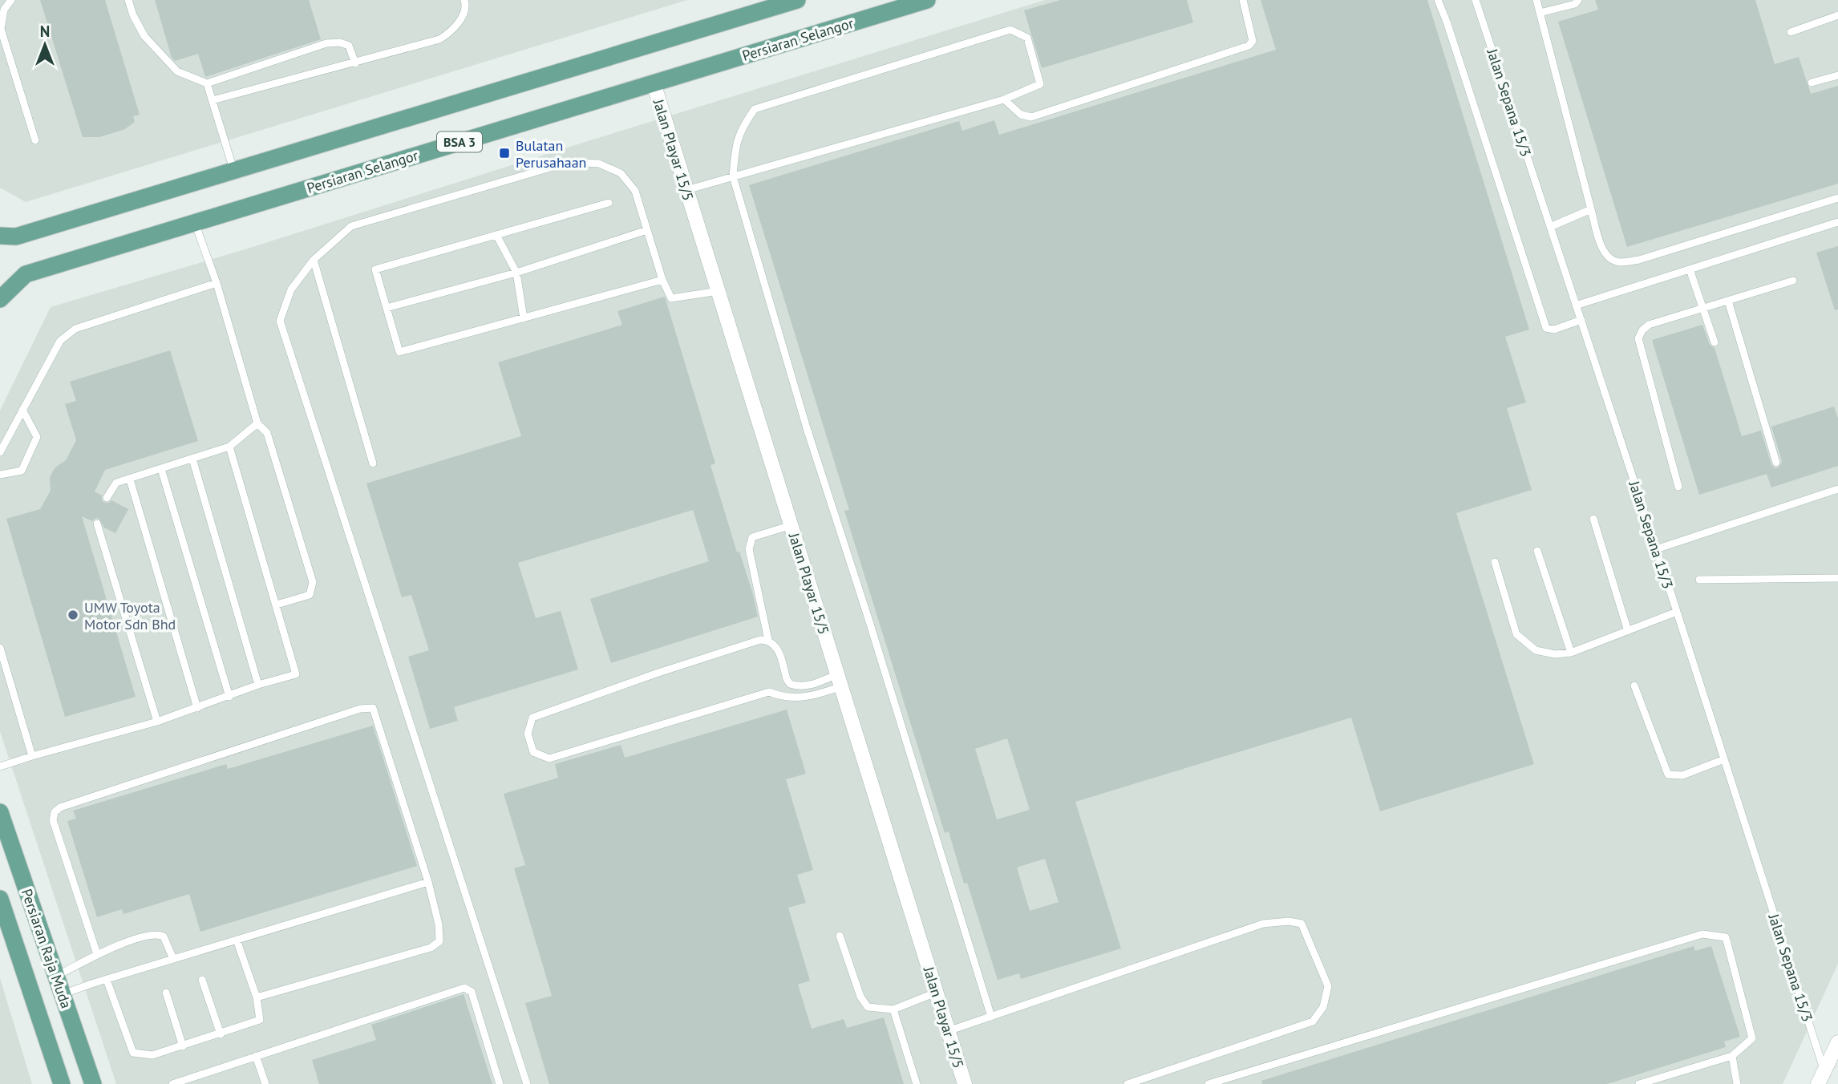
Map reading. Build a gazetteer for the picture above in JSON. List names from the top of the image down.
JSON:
{
  "streets": {
    "main road": ["Persiaran Selangor", "BSA 3", "Persiaran Raja Muda"],
    "street": ["Jalan Playar 15/5"],
    "lane": ["Jalan Sepana 15/3"]
  },
  "crossings": [
    ["Persiaran Selangor", "Jalan Playar 15/5"]
  ],
  "places": {
    "transit": ["Bulatan Perusahaan"],
    "other": ["UMW Toyota Motor Sdn Bhd"]
  },
  "north": "top"
}
